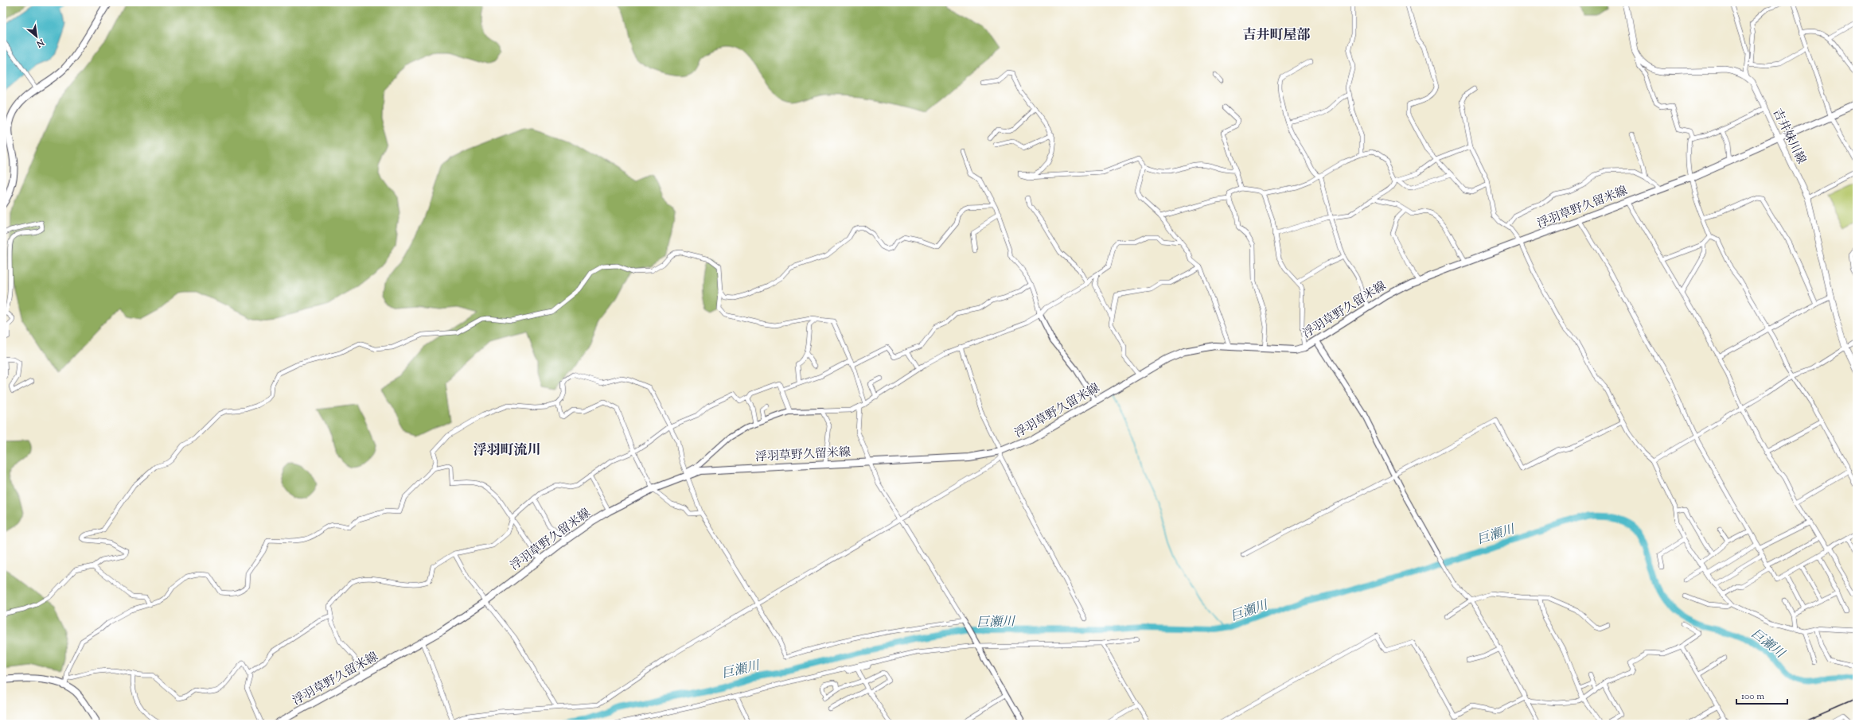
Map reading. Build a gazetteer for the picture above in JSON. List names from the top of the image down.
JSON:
{
  "streets": {
    "main road": ["吉井妹川線", "浮羽草野久留米線"]
  },
  "crossings": [
    ["吉井妹川線", "浮羽草野久留米線"]
  ],
  "districts": ["吉井町屋部", "浮羽町流川"],
  "water": ["巨瀬川"],
  "scale_bar": "100 m",
  "north": "bottom right"
}
